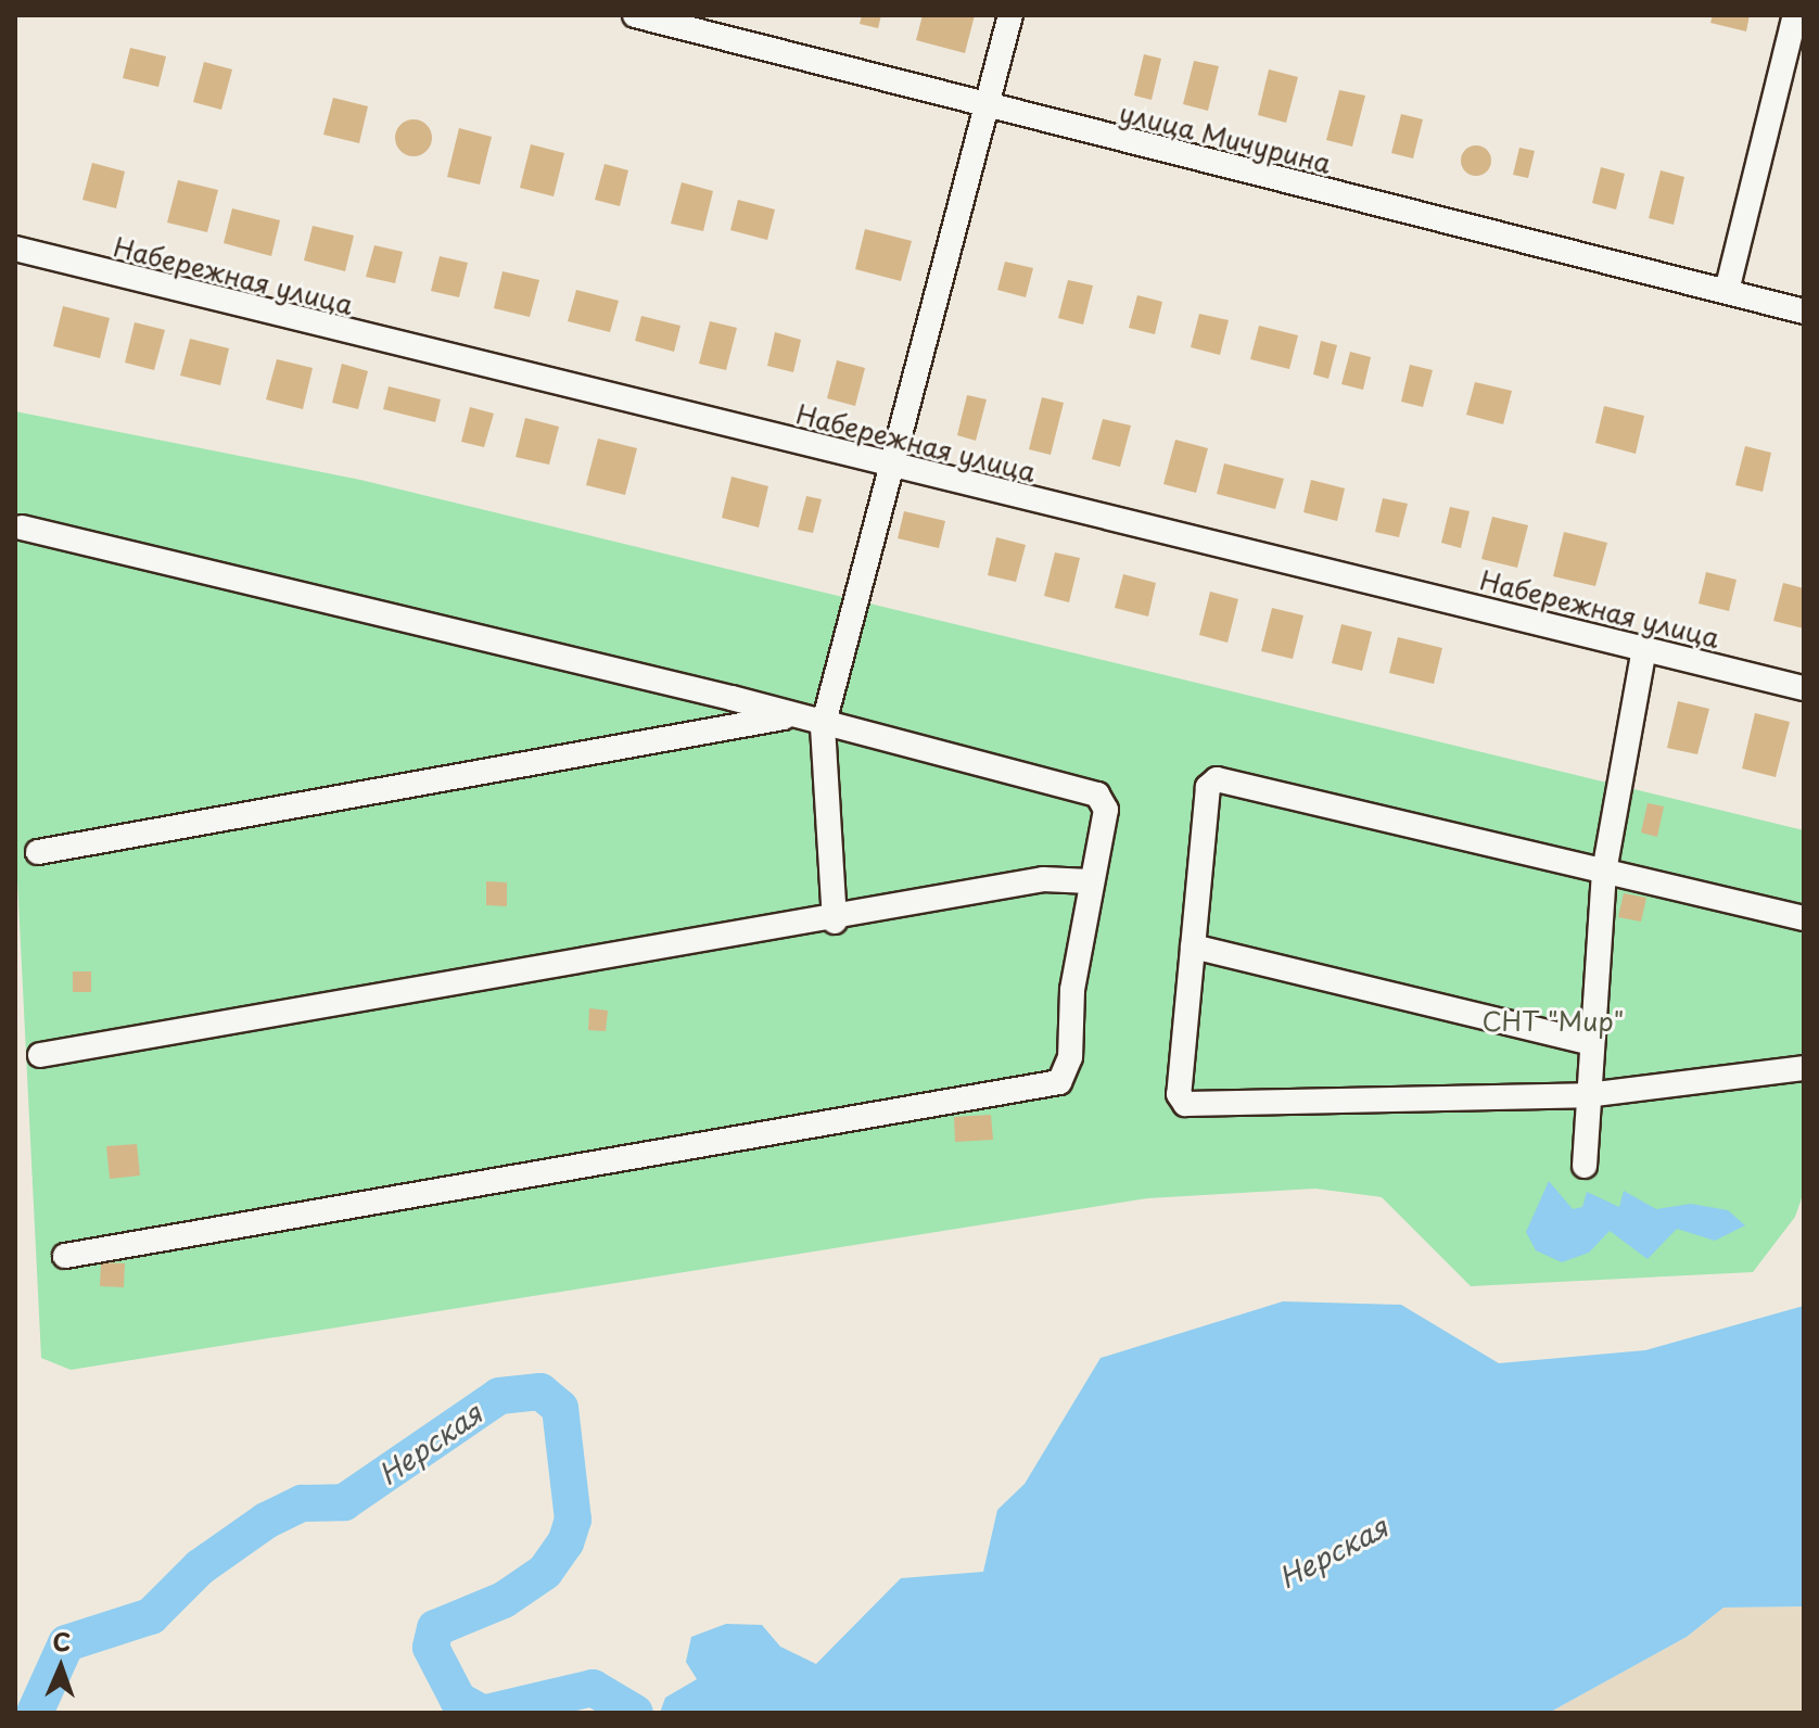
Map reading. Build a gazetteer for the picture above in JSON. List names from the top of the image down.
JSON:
{
  "streets": {
    "street": ["улица Мичурина", "Набережная улица"]
  },
  "water": ["Нерская"],
  "parks": ["СНТ \"Мир\""],
  "north": "top"
}
